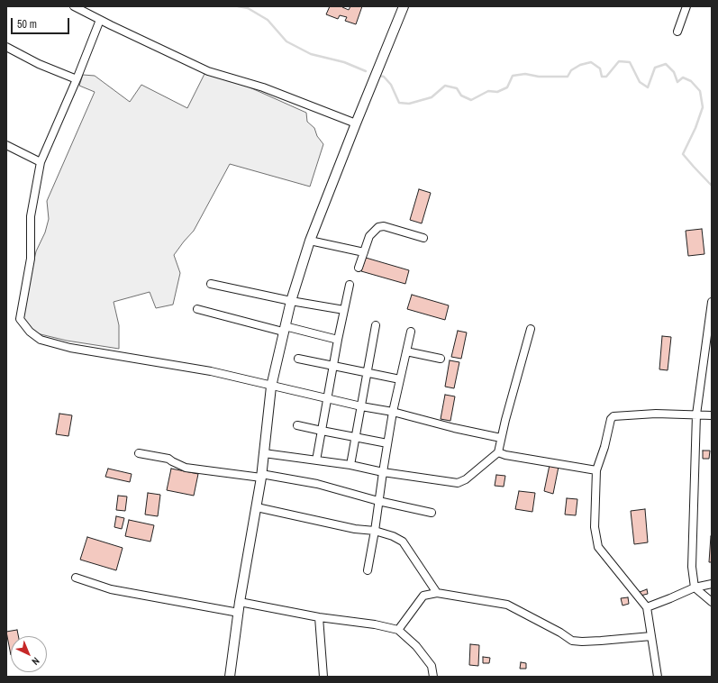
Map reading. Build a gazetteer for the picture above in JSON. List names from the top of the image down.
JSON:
{
  "scale_bar": "50 m",
  "north": "bottom right"
}
